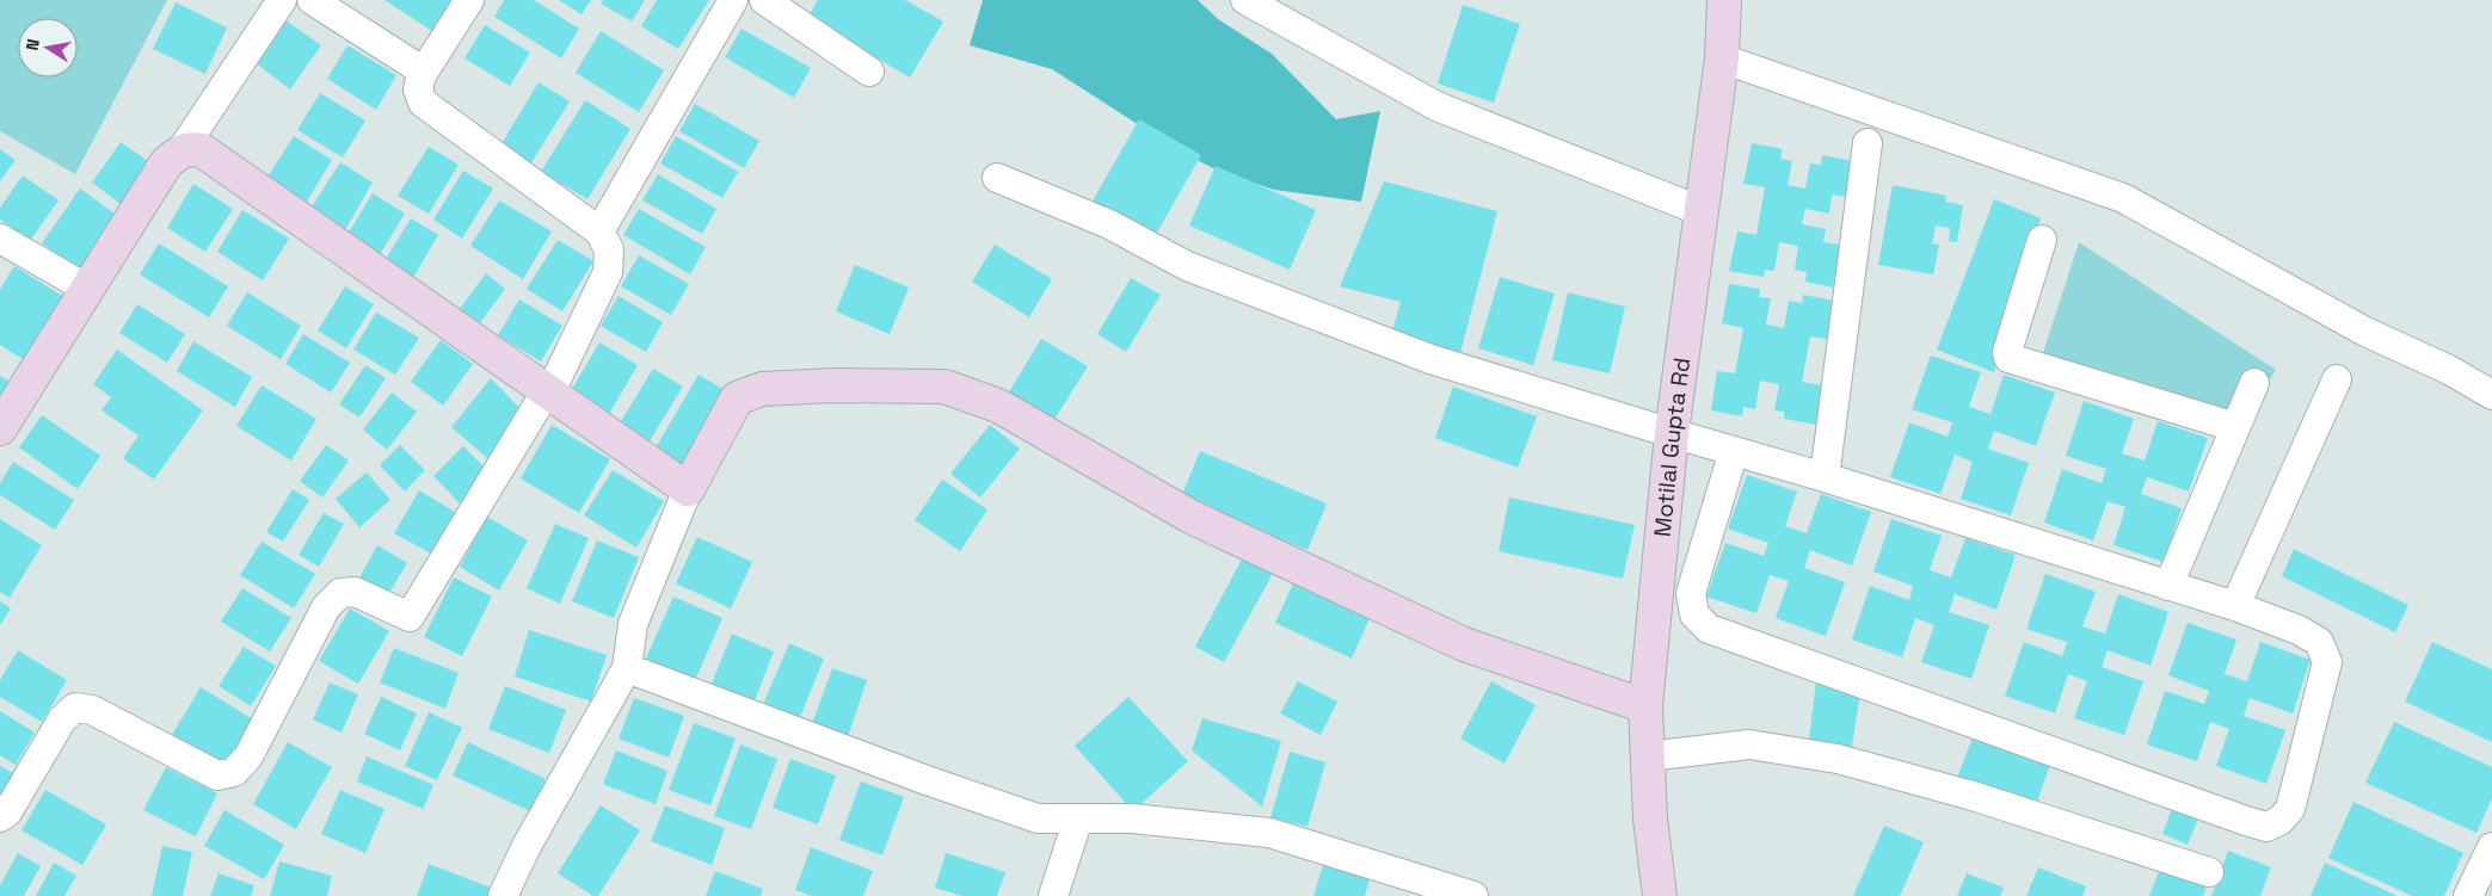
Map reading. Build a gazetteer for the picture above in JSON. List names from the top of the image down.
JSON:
{
  "streets": {
    "street": ["Motilal Gupta Rd"]
  },
  "north": "left"
}
